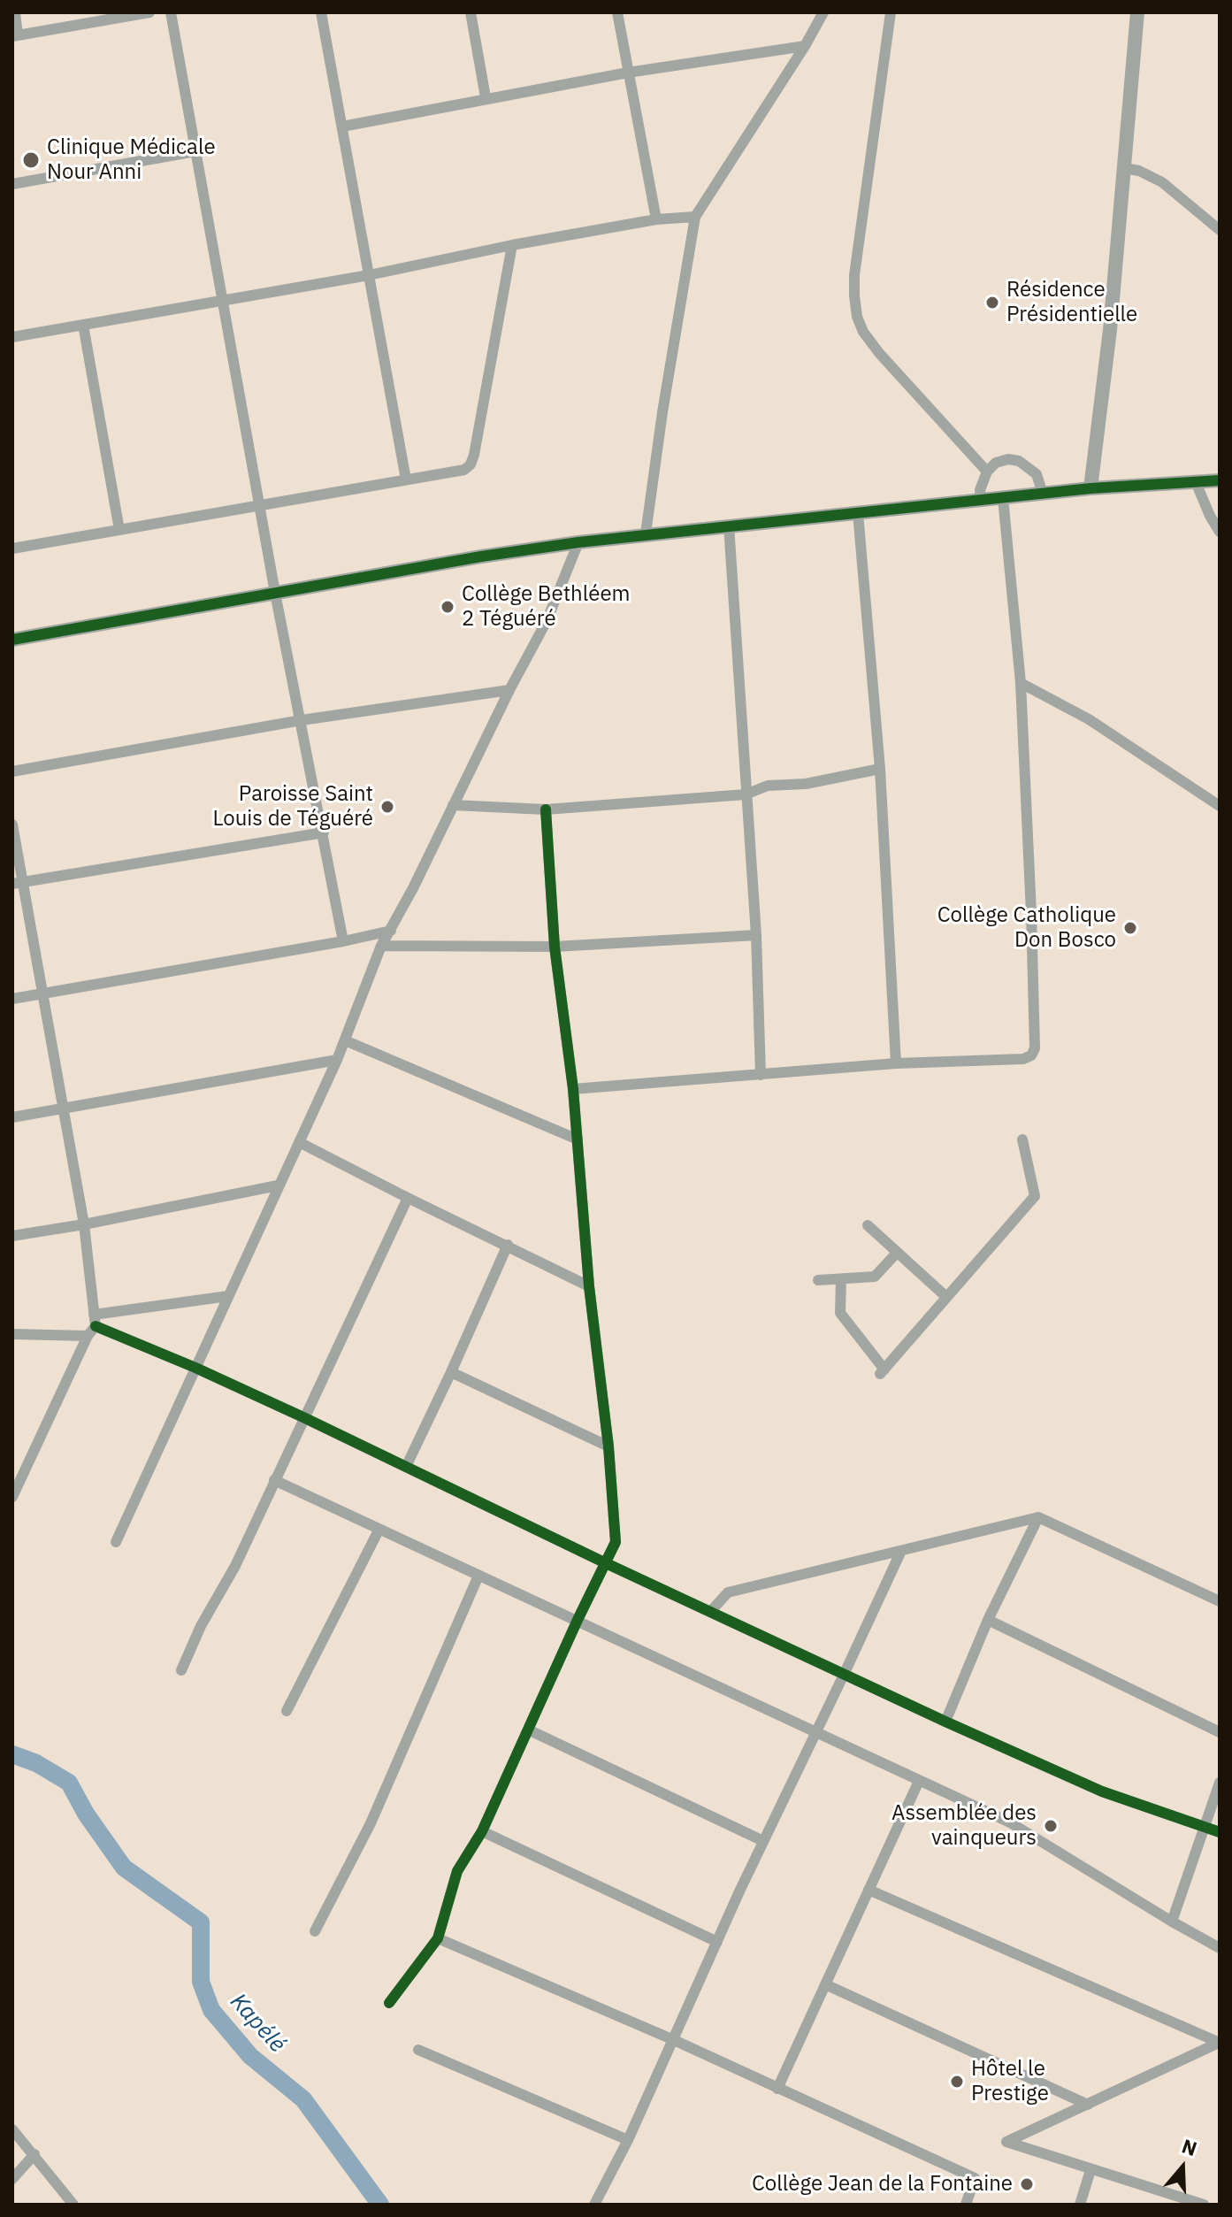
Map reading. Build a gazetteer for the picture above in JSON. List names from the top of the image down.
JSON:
{
  "water": ["Kapélé"],
  "places": [
    "Clinique Médicale Nour Anni",
    "Résidence Présidentielle",
    "Collège Bethléem 2 Téguéré",
    "Paroisse Saint Louis de Téguéré",
    "Collège Catholique Don Bosco",
    "Assemblée des vainqueurs",
    "Hôtel le Prestige",
    "Collège Jean de la Fontaine"
  ],
  "north": "top"
}
